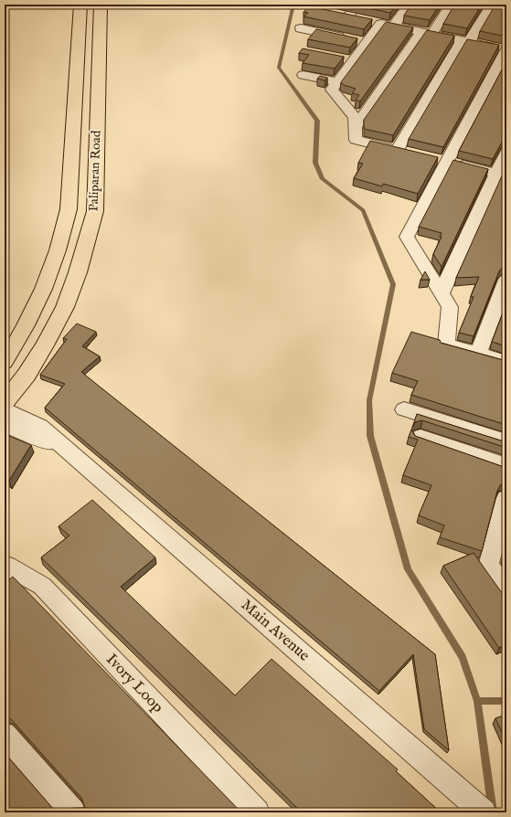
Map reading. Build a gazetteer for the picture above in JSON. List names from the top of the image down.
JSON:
{
  "streets": {
    "main road": ["Paliparan Road"],
    "street": ["Main Avenue", "Ivory Loop"]
  }
}
